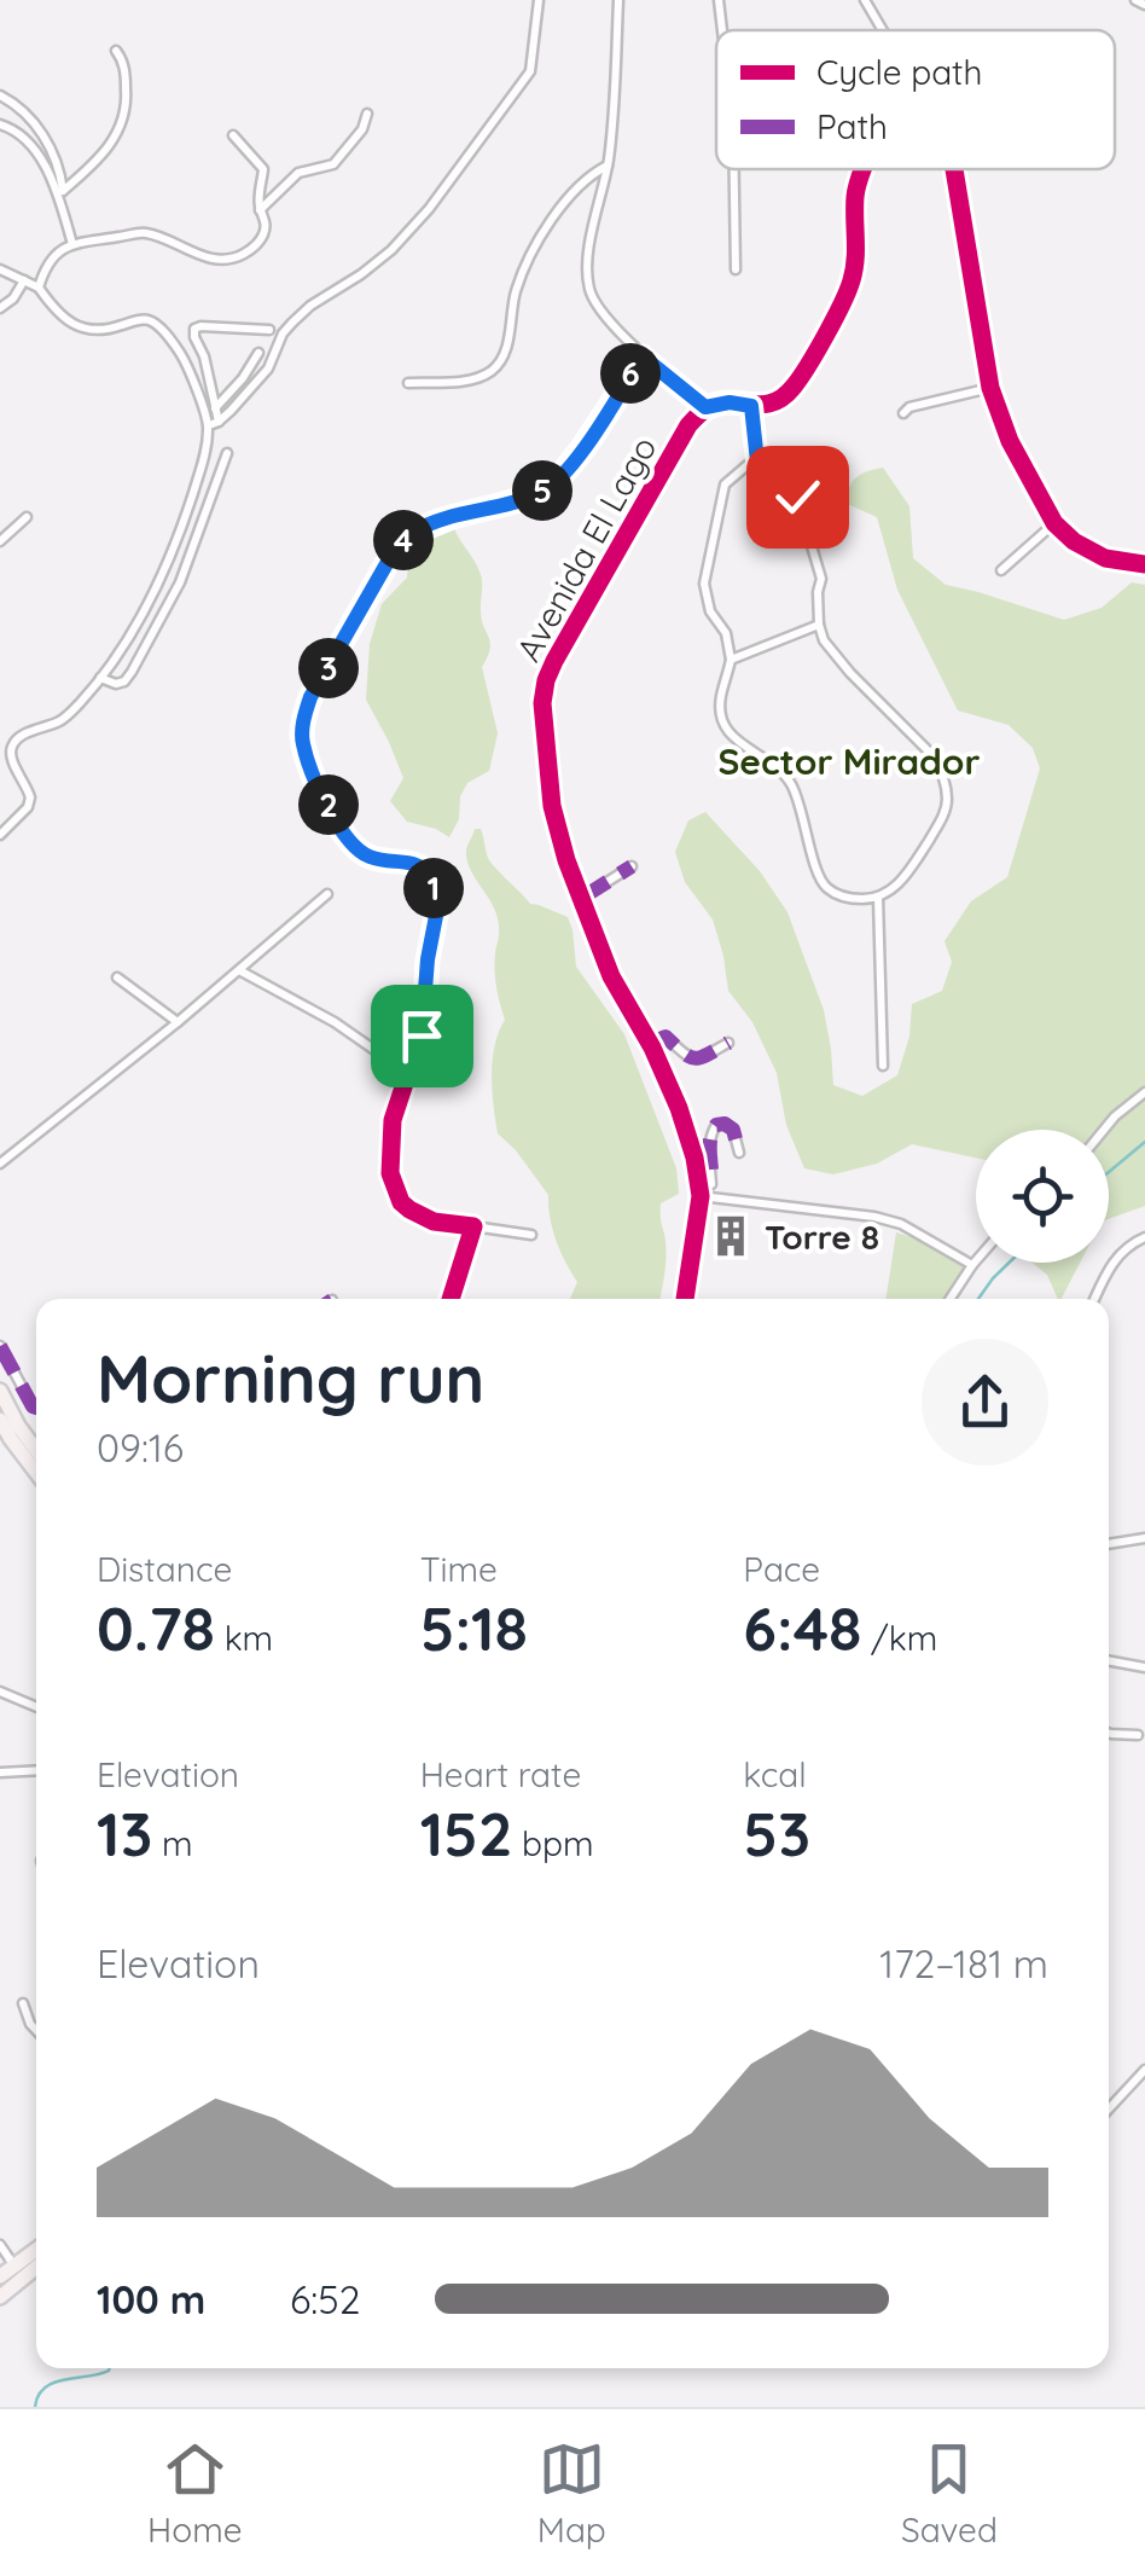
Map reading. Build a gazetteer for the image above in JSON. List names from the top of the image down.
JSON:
{
  "streets": {
    "street": ["Avenida El Lago"]
  },
  "districts": ["Sector Mirador"],
  "places": {
    "building": ["Torre 8"]
  },
  "legend": ["Cycle path", "Path"],
  "page": {
    "pins": [
      "6",
      "5",
      "4",
      "3",
      "2",
      "1"
    ],
    "heading": ["Morning run", "09:16"],
    "stats": [
      ["Distance", "0.78 km"],
      ["Time", "5:18"],
      ["Pace", "6:48 /km"],
      ["Elevation", "13 m"],
      ["Heart rate", "152 bpm"],
      ["kcal", "53"]
    ],
    "chart": ["Elevation", "172–181 m"],
    "list": [
      {
        "name": "100 m",
        "note": "6:52"
      }
    ],
    "tabs": ["Home", "Map", "Saved"]
  }
}
